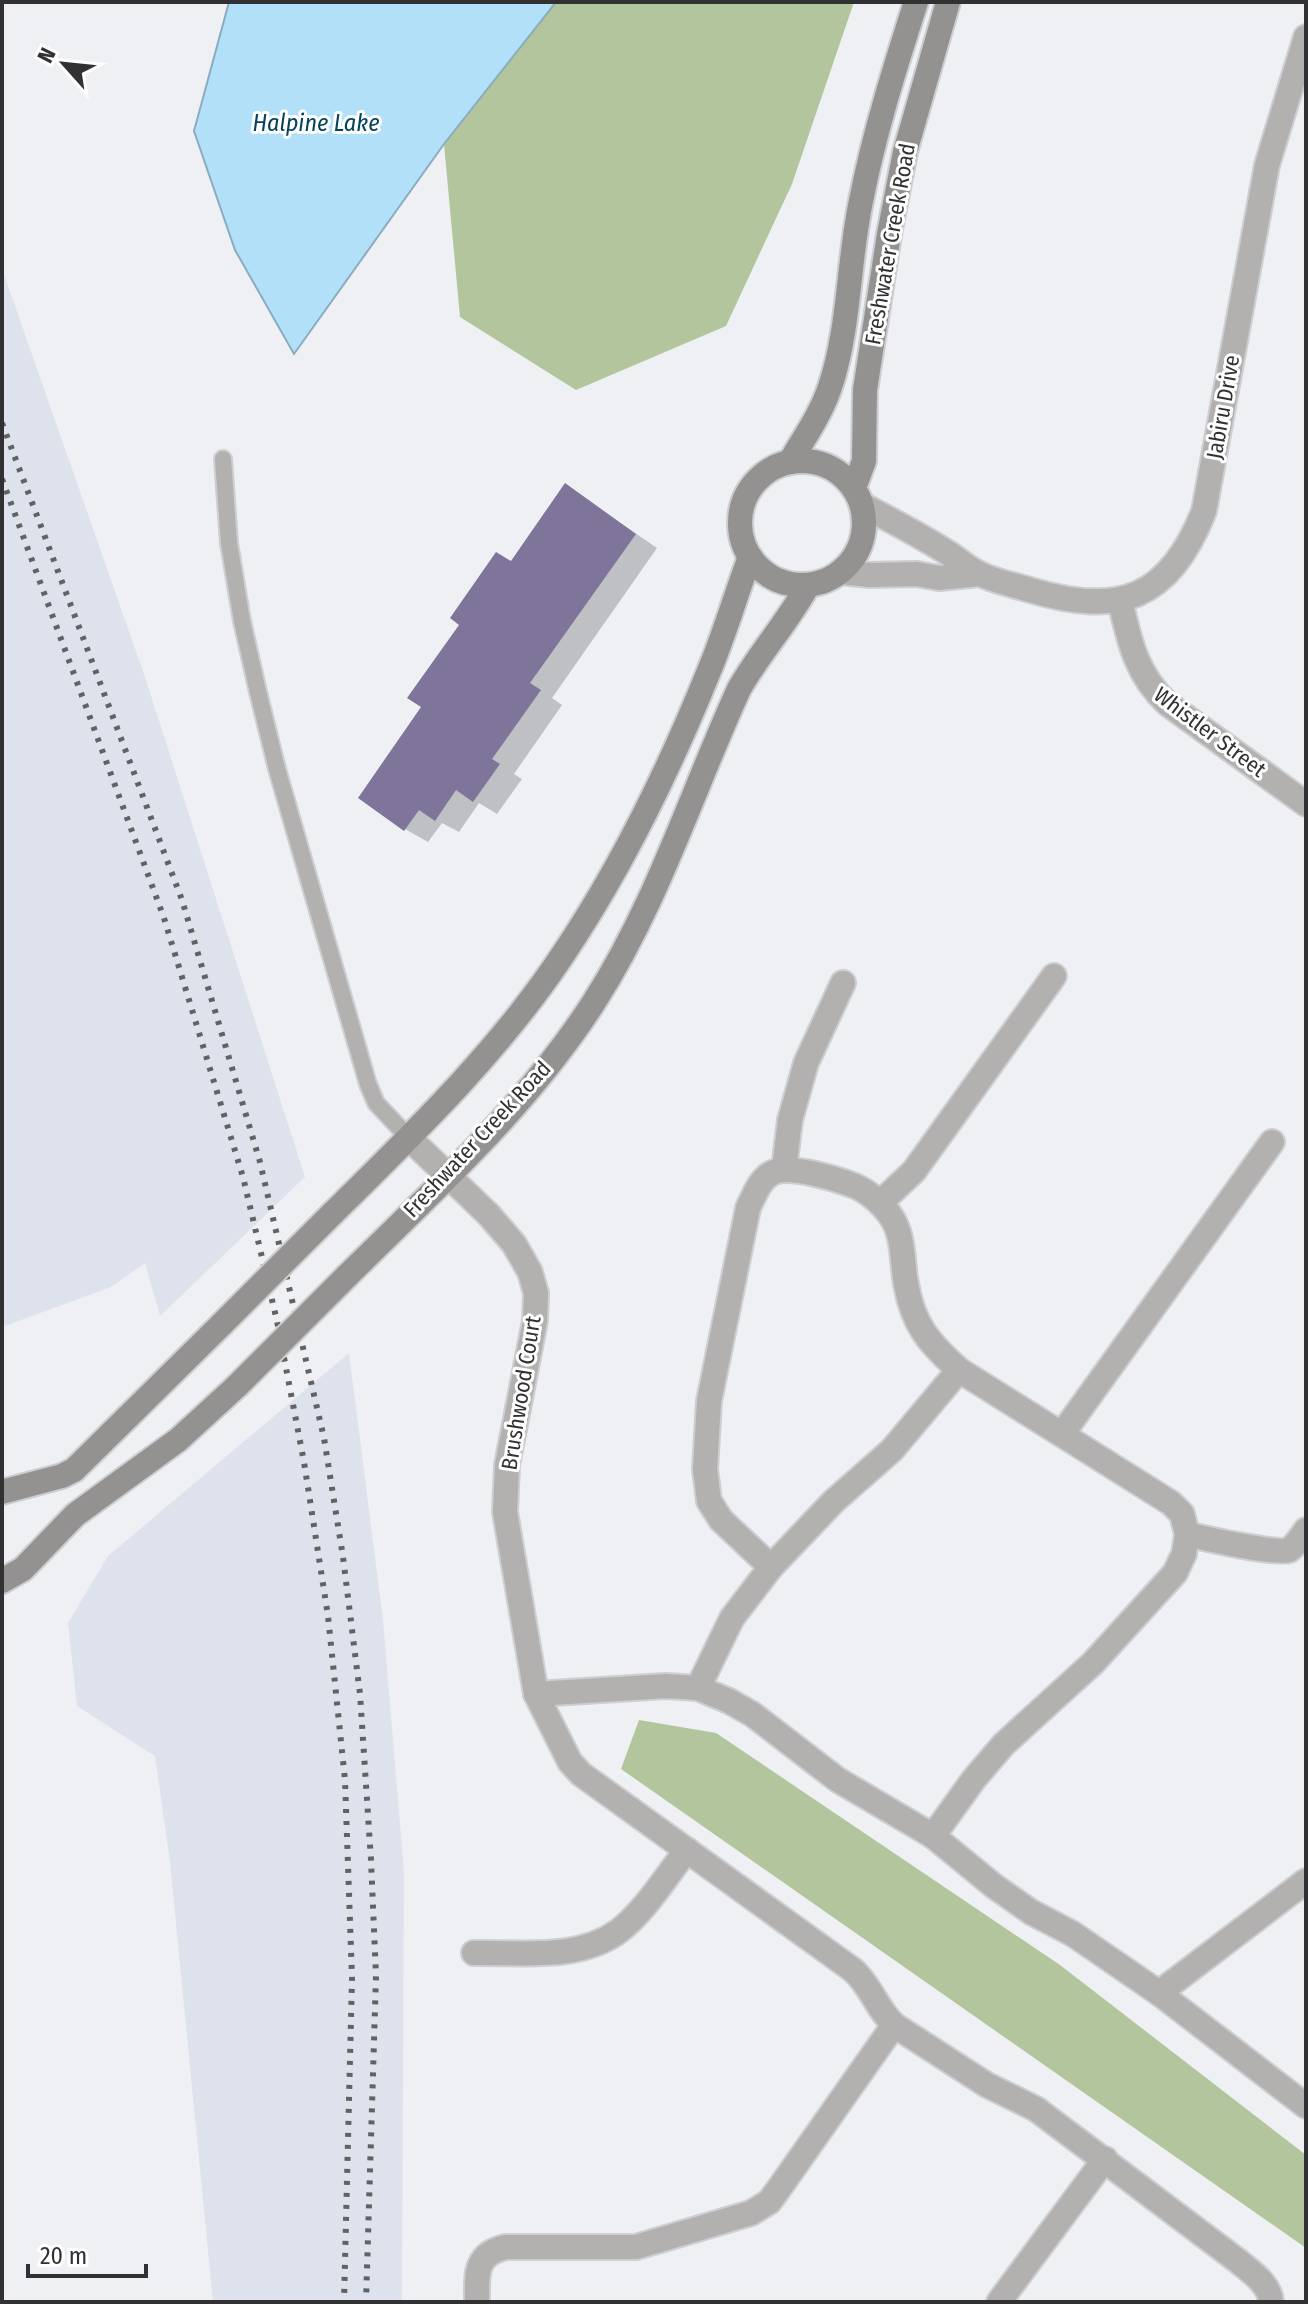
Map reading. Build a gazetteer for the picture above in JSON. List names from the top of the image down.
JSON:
{
  "streets": {
    "main road": ["Freshwater Creek Road"],
    "street": ["Jabiru Drive", "Whistler Street", "Brushwood Court"]
  },
  "crossings": [
    ["Freshwater Creek Road", "Jabiru Drive"],
    ["Freshwater Creek Road", "Brushwood Court"],
    ["Jabiru Drive", "Whistler Street"]
  ],
  "water": ["Halpine Lake"],
  "scale_bar": "20 m",
  "north": "top left"
}
